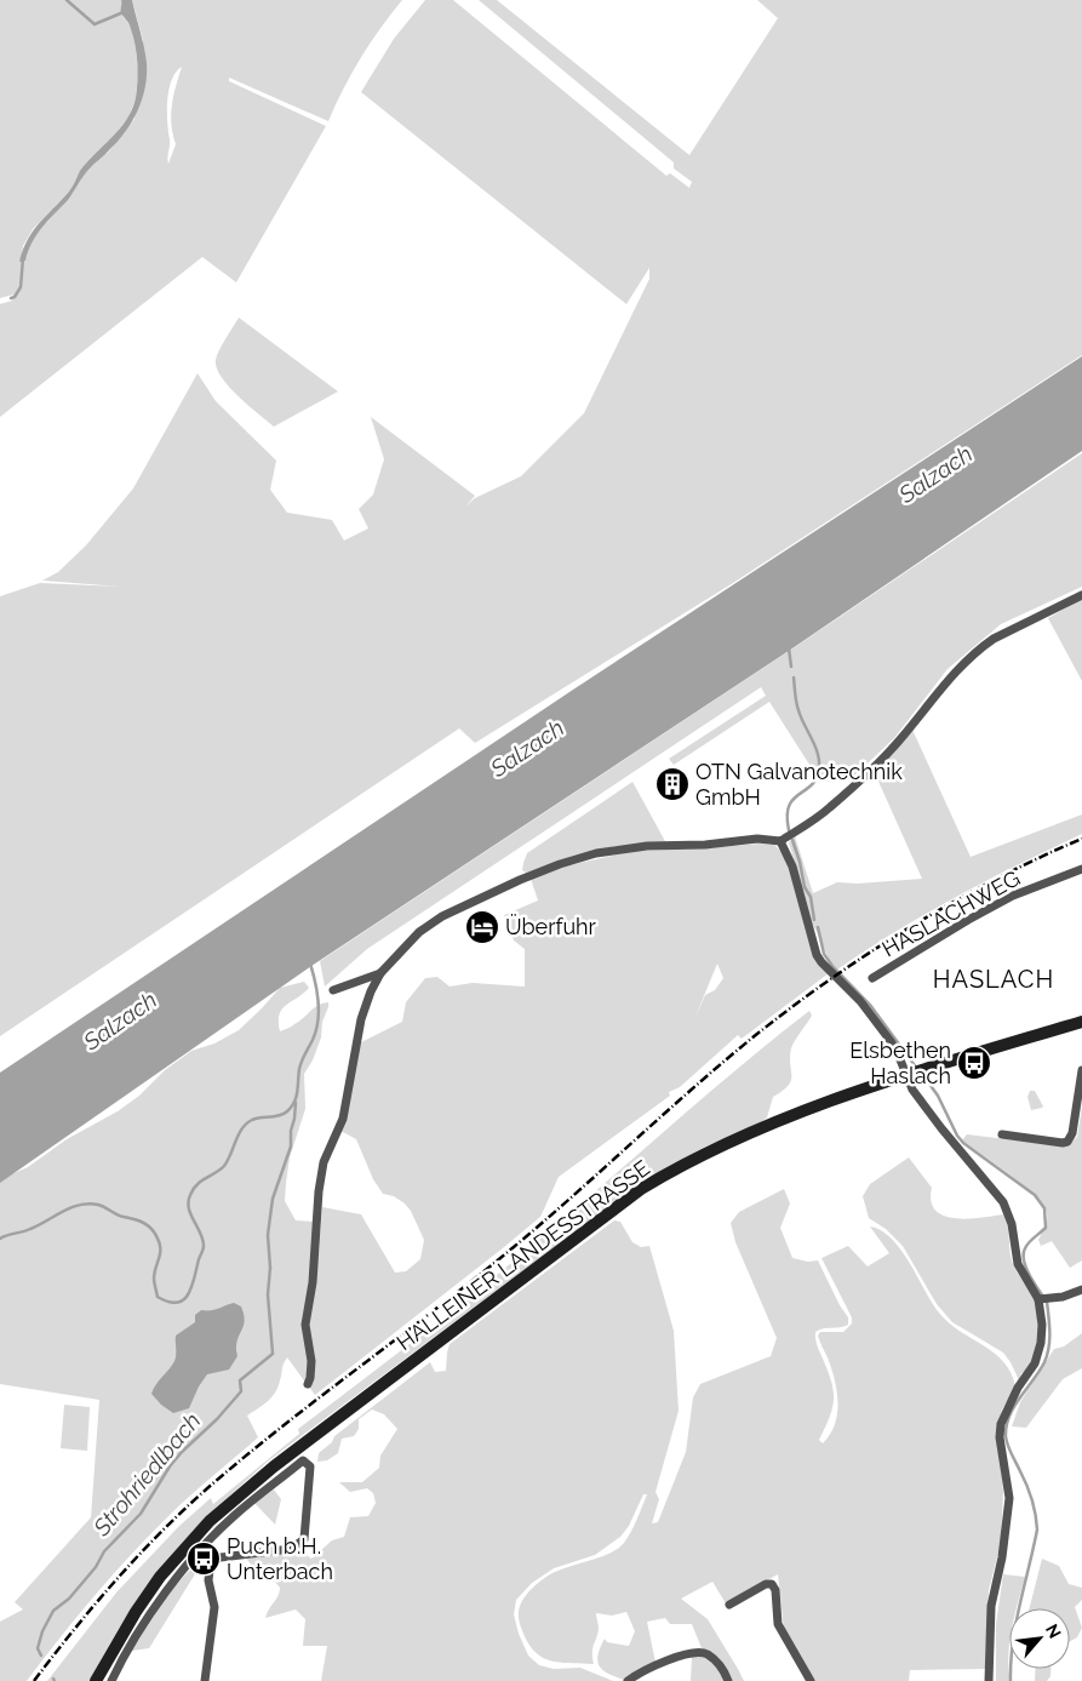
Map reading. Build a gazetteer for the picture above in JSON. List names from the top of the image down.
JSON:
{
  "streets": {
    "main road": ["HALLEINER LANDESSTRASSE"],
    "street": ["HASLACHWEG"]
  },
  "districts": ["HASLACH"],
  "water": ["Salzach", "Strohriedlbach"],
  "places": {
    "building": ["OTN Galvanotechnik GmbH"],
    "hotel": ["Überfuhr"],
    "bus stop": ["Elsbethen Haslach", "Puch b.H. Unterbach"]
  },
  "north": "top right"
}
